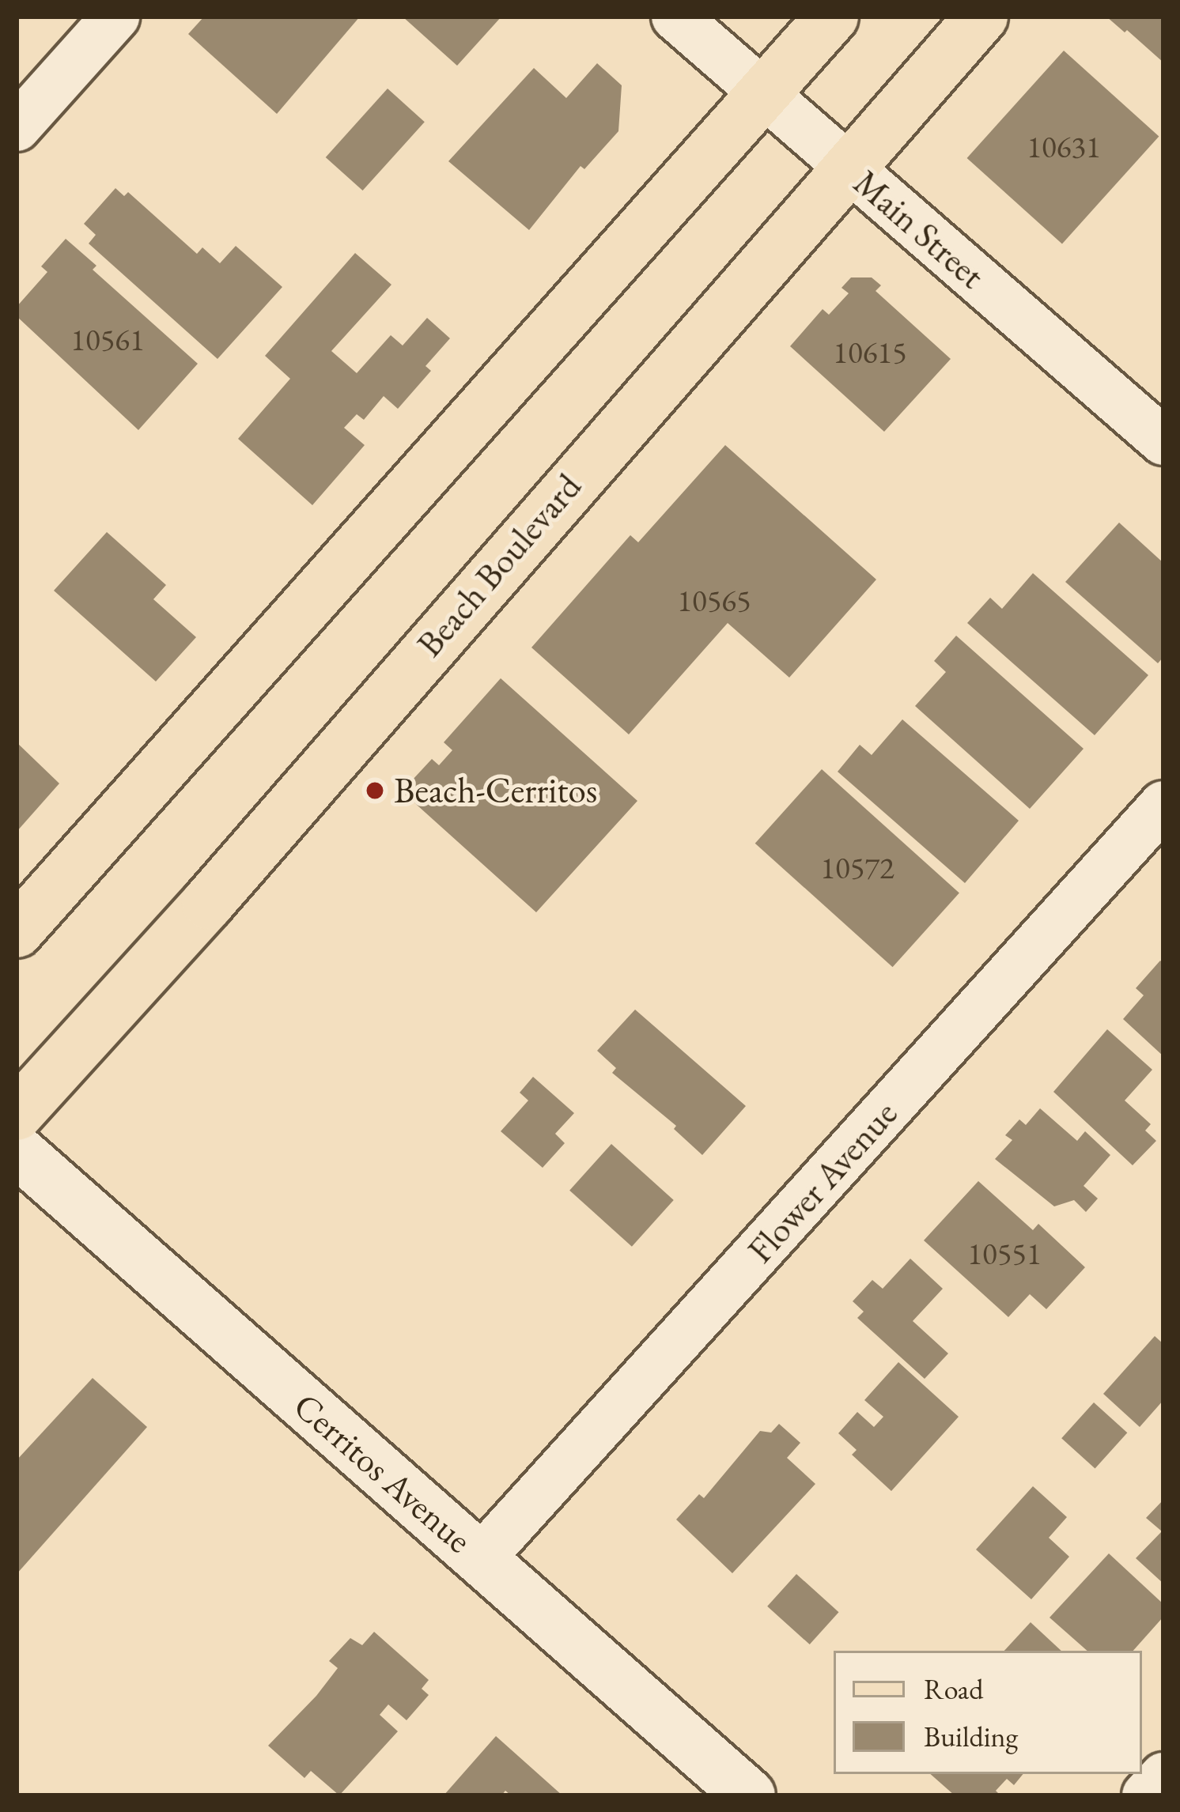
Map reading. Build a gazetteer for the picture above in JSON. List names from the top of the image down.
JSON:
{
  "streets": {
    "main road": ["Beach Boulevard", "Cerritos Avenue"],
    "street": ["Main Street", "Flower Avenue"]
  },
  "crossings": [
    ["Main Street", "Beach Boulevard"],
    ["Flower Avenue", "Cerritos Avenue"]
  ],
  "places": ["Beach-Cerritos"],
  "house_numbers": [
    "10631",
    "10561",
    "10615",
    "10565",
    "10572",
    "10551"
  ],
  "legend": ["Road", "Building"]
}
